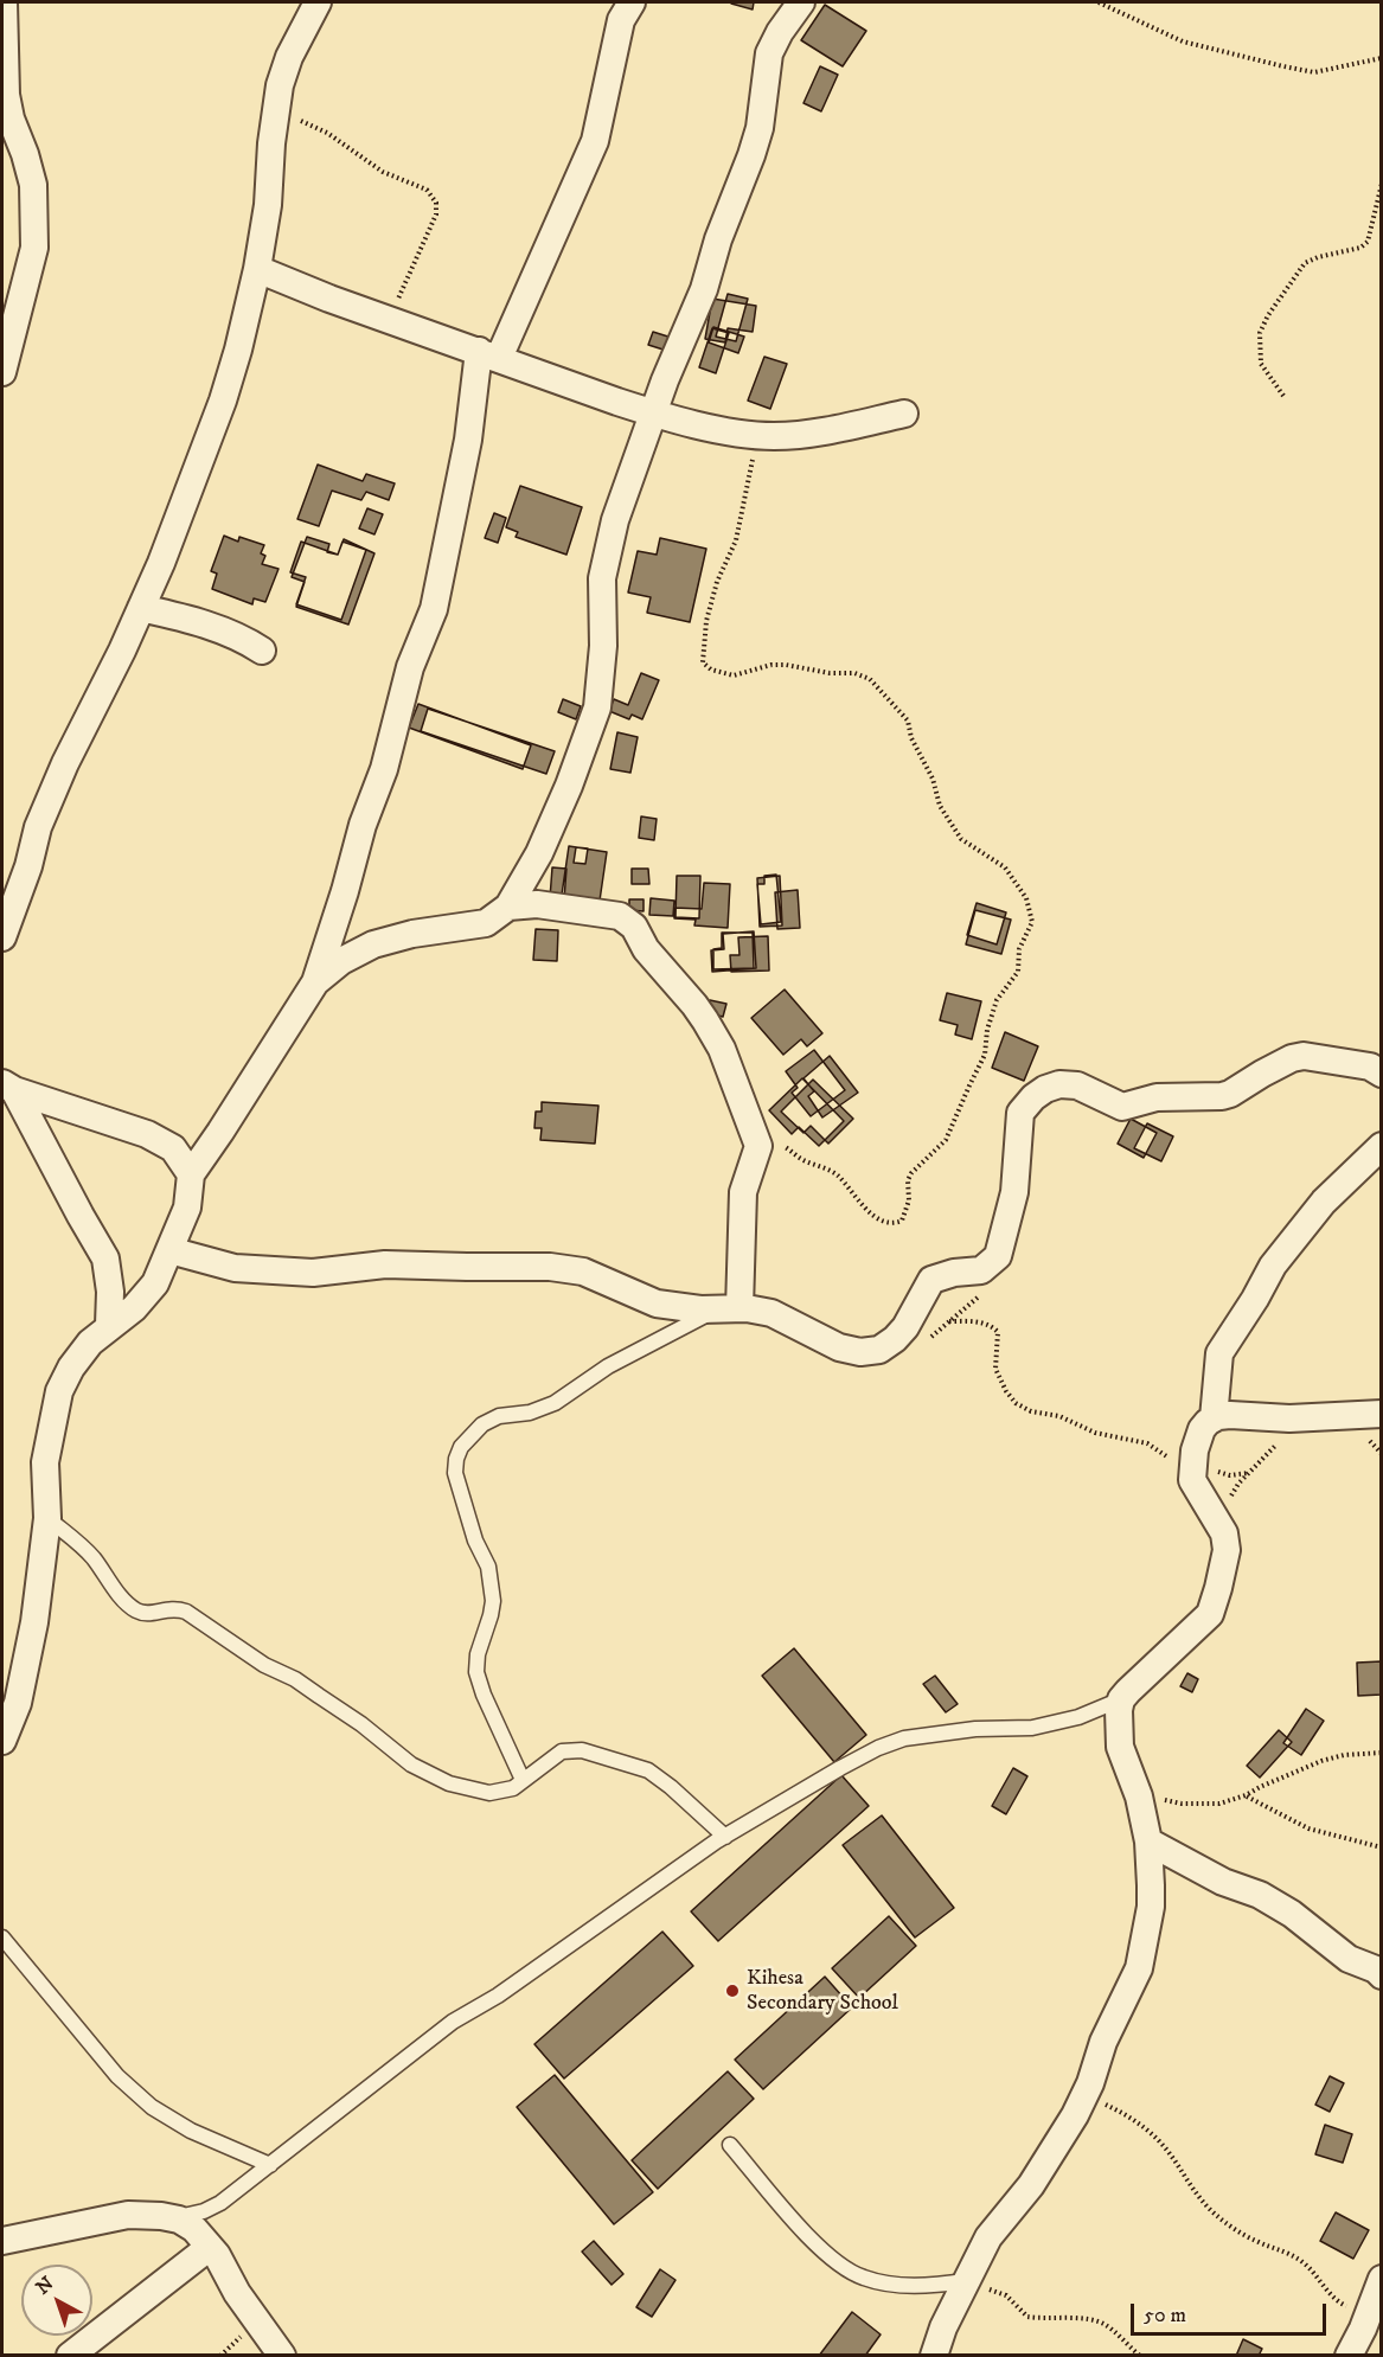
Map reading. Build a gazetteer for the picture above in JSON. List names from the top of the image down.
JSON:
{
  "places": ["Kihesa Secondary School"],
  "scale_bar": "50 m",
  "north": "top left"
}
